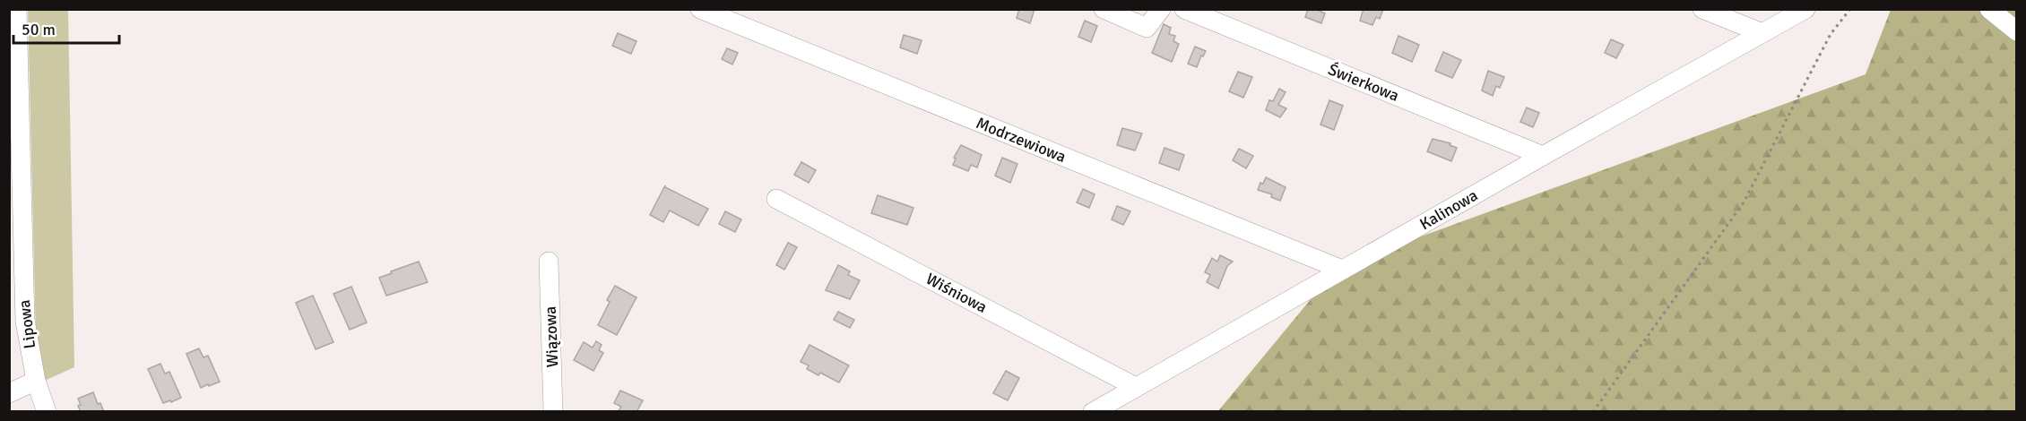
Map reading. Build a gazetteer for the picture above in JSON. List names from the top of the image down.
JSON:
{
  "streets": {
    "street": [
      "Świerkowa",
      "Modrzewiowa",
      "Kalinowa",
      "Wiśniowa",
      "Lipowa",
      "Wiązowa"
    ]
  },
  "crossings": [
    ["Świerkowa", "Kalinowa"],
    ["Modrzewiowa", "Kalinowa"],
    ["Kalinowa", "Wiśniowa"]
  ],
  "scale_bar": "50 m"
}
